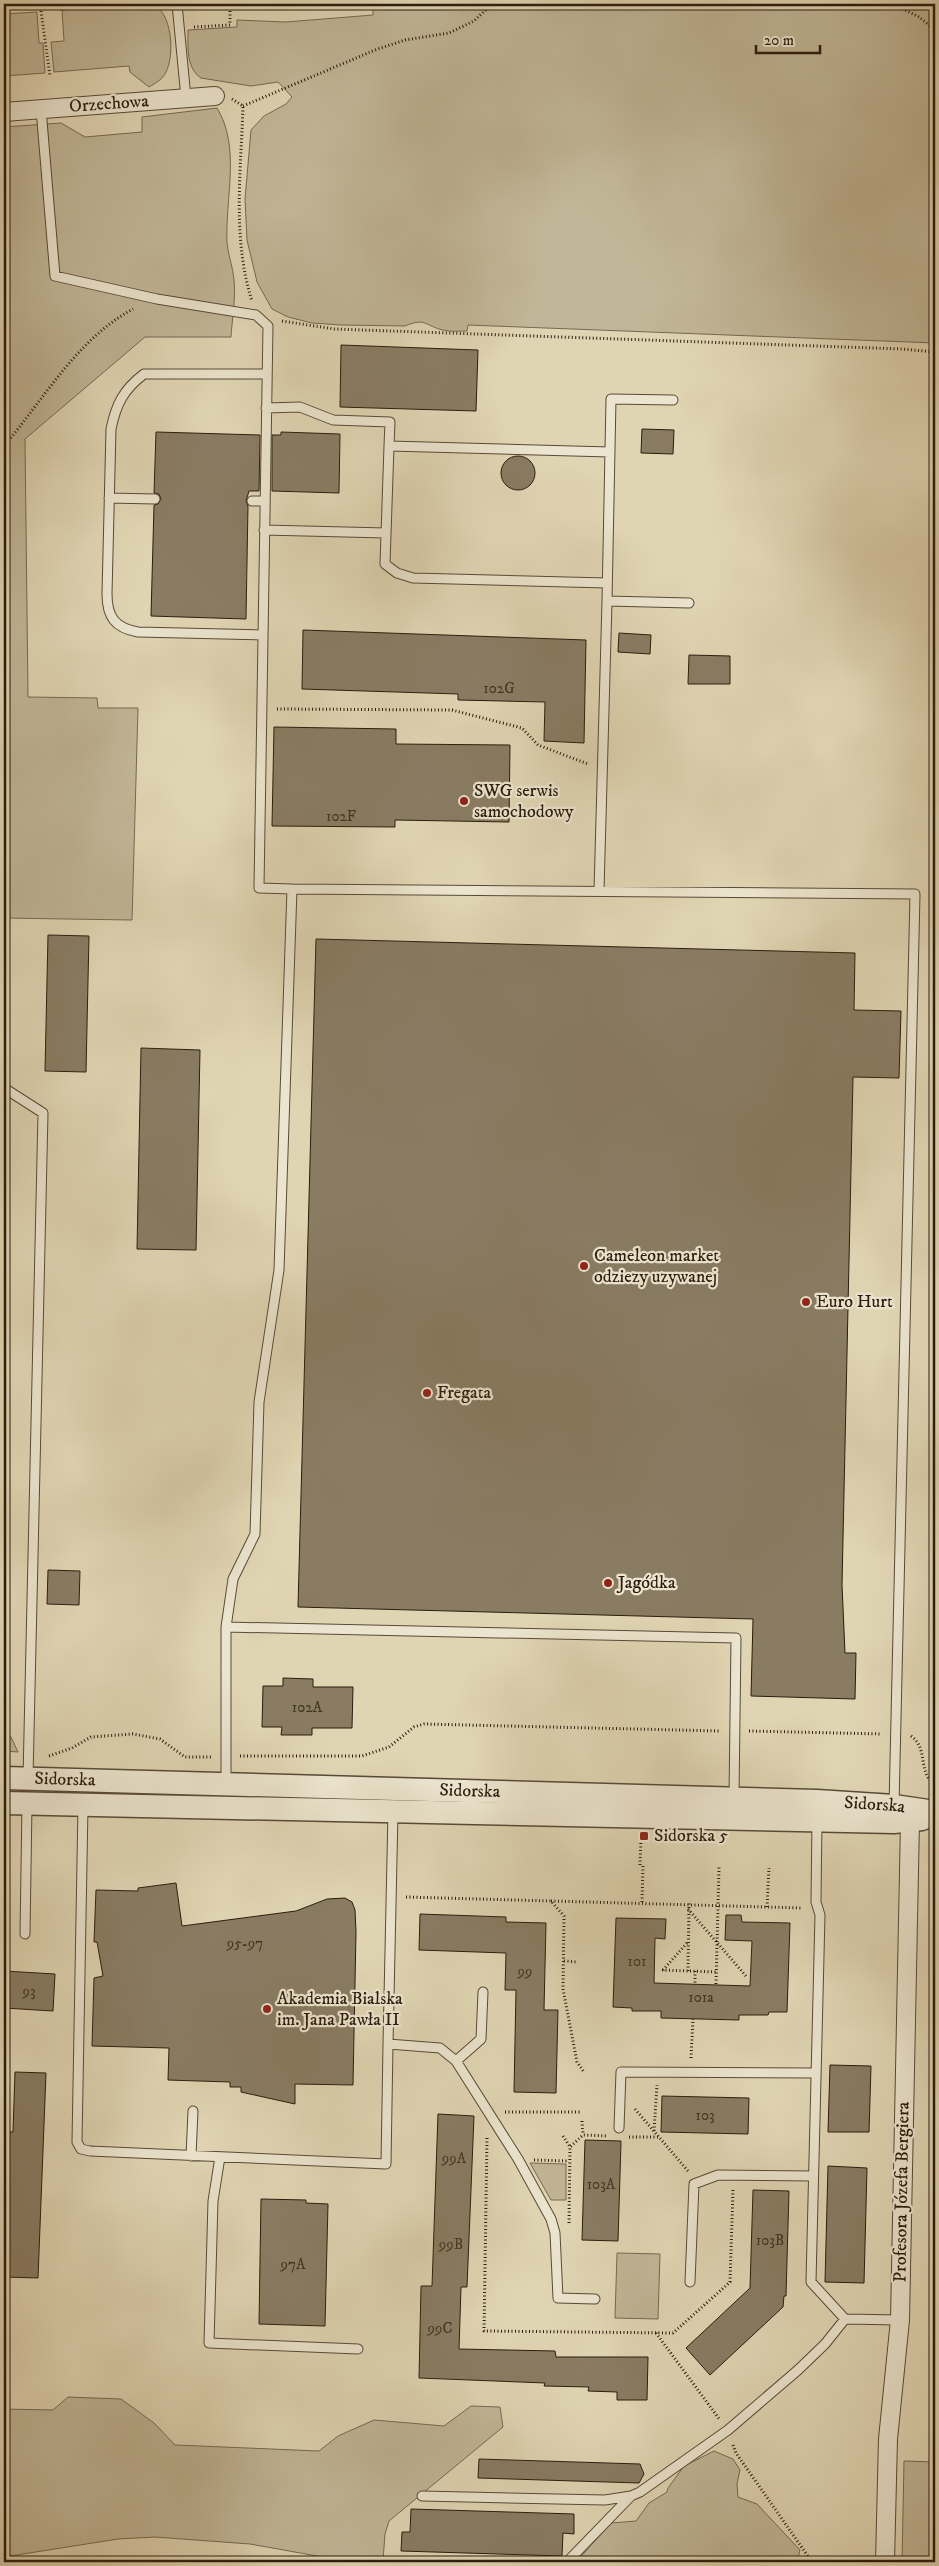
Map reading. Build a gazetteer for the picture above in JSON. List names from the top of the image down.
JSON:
{
  "streets": {
    "street": ["Orzechowa", "Sidorska", "Profesora Józefa Bergiera"]
  },
  "crossings": [
    ["Sidorska", "Profesora Józefa Bergiera"]
  ],
  "places": {
    "other": [
      "SWG serwis samochodowy",
      "Cameleon market odziezy uzywanej",
      "Euro Hurt",
      "Fregata",
      "Jagódka",
      "Akademia Bialska im. Jana Pawła II"
    ],
    "transit": ["Sidorska 5"]
  },
  "house_numbers": [
    "102G",
    "102F",
    "102A",
    "95-97",
    "101",
    "99",
    "93",
    "101a",
    "103",
    "99A",
    "103A",
    "103B",
    "99B",
    "97A",
    "99C"
  ],
  "scale_bar": "20 m"
}
